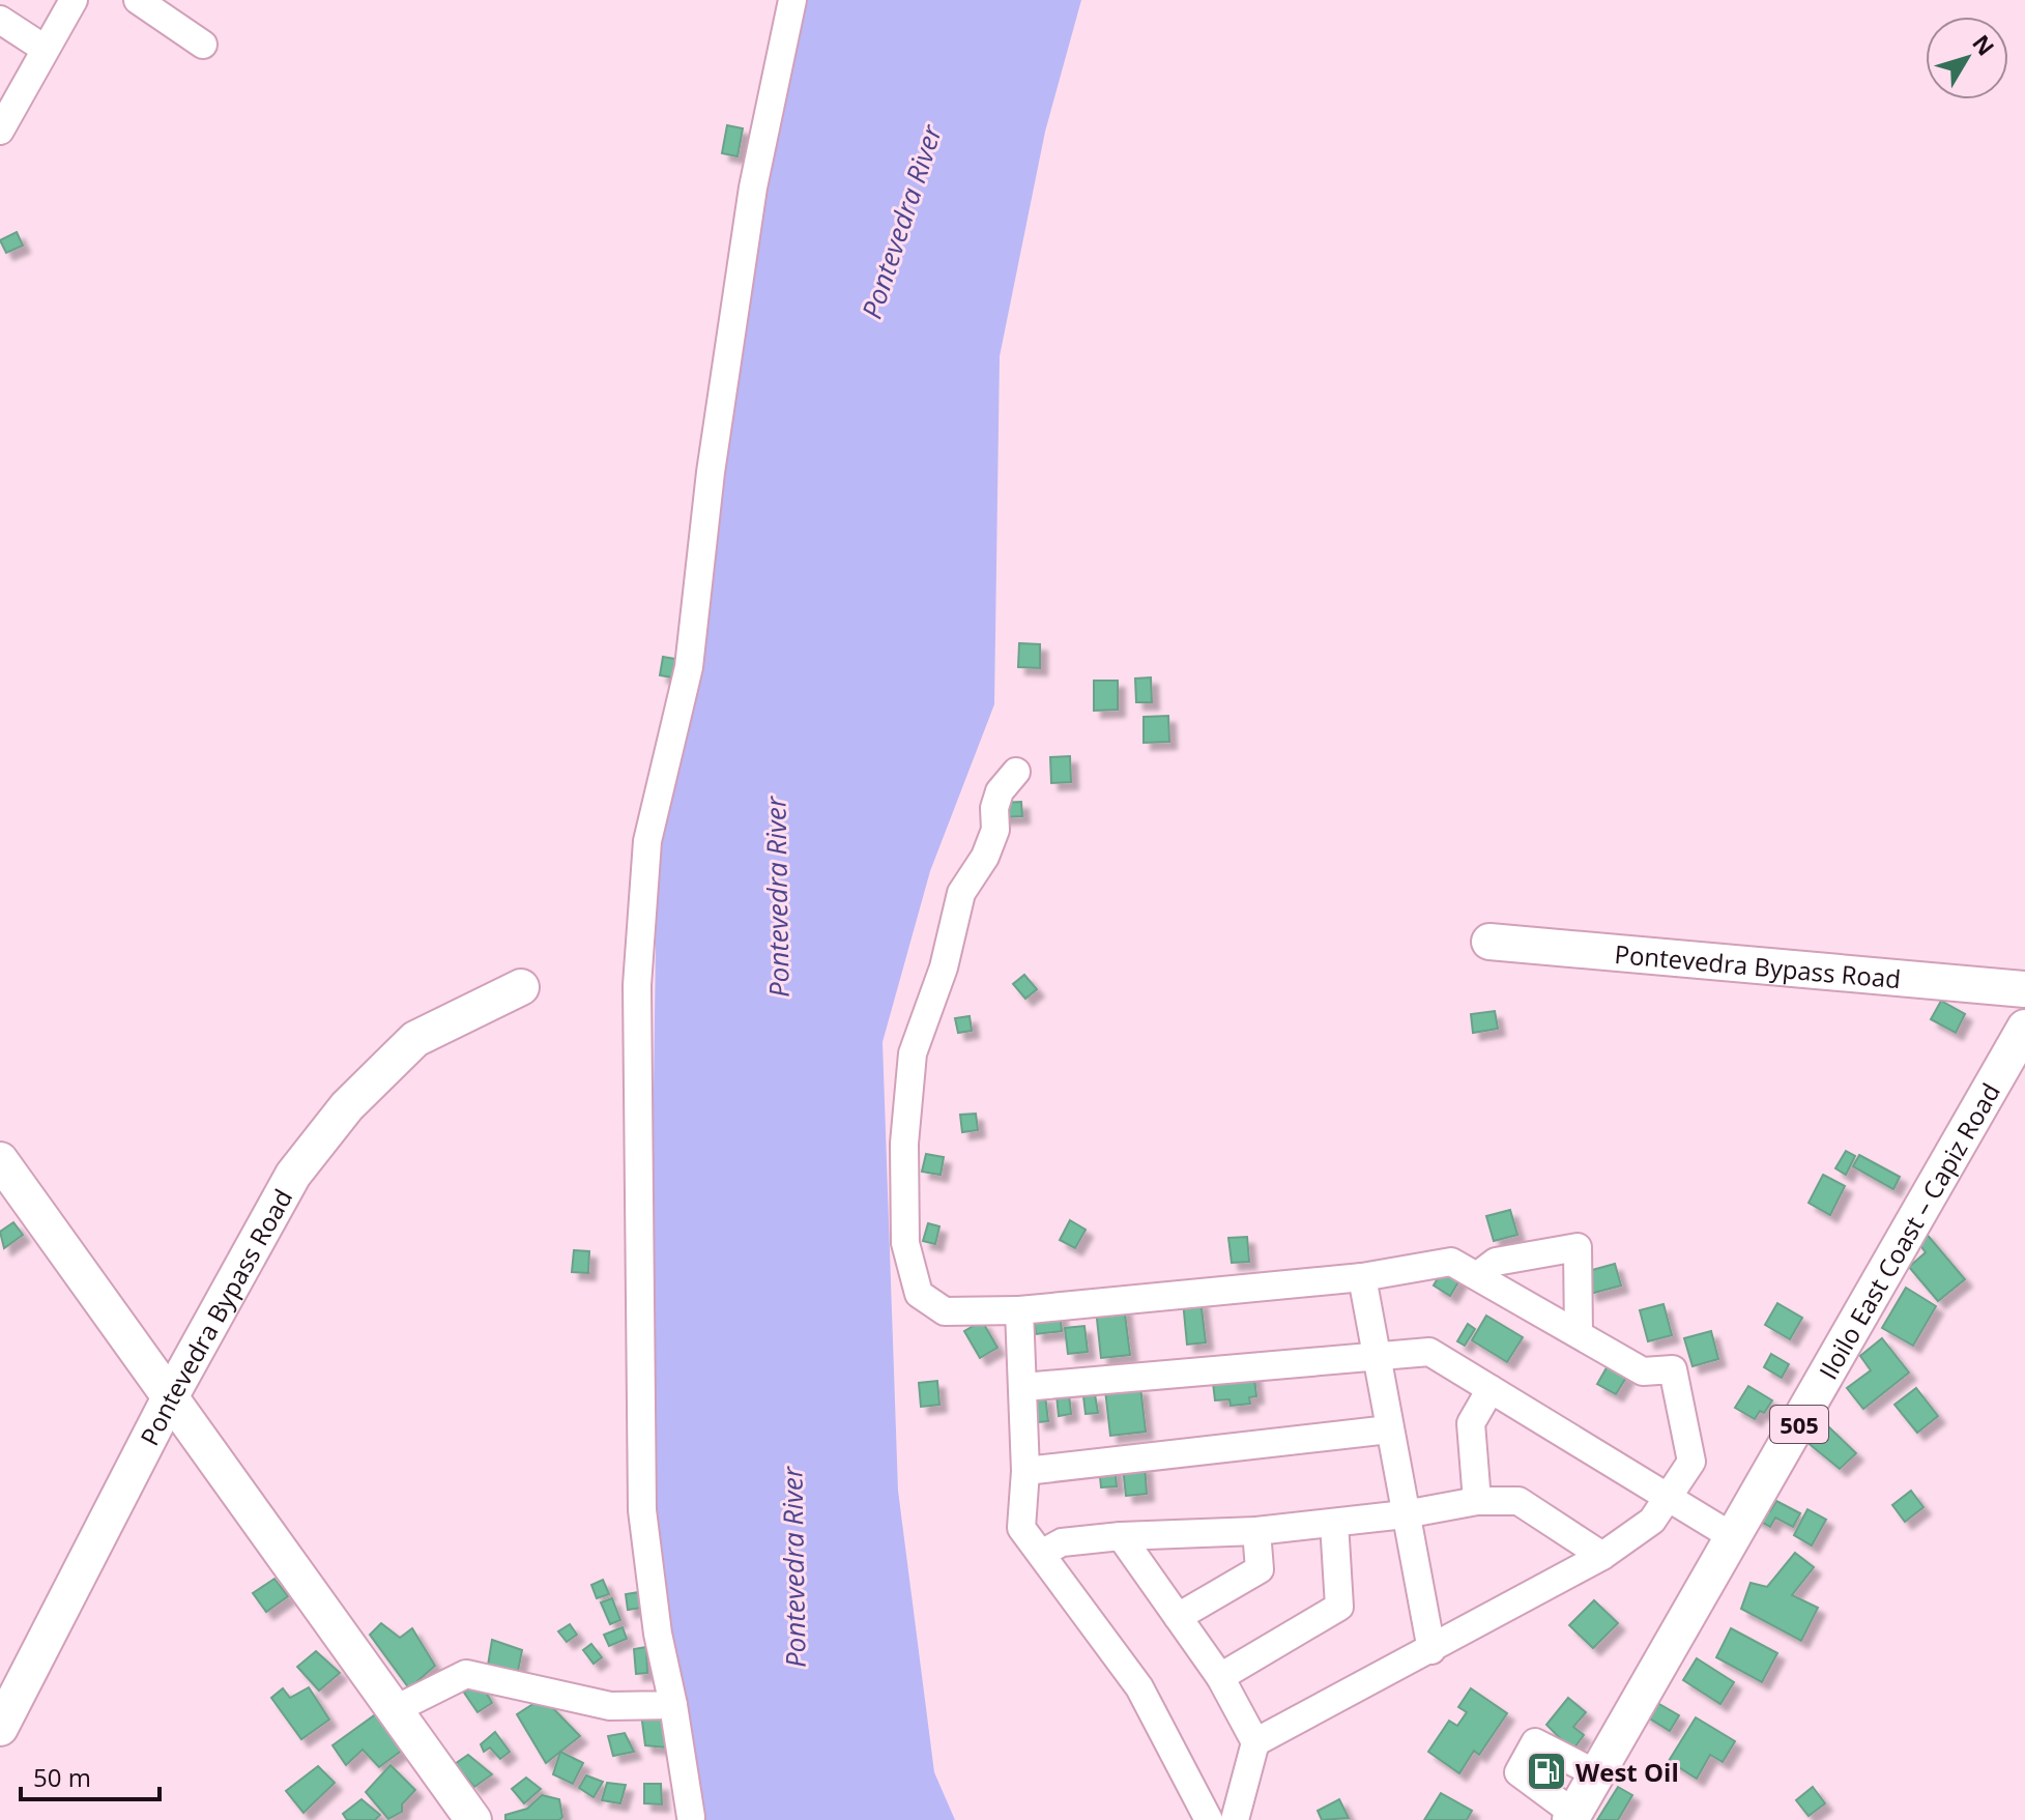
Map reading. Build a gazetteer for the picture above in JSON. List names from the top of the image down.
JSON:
{
  "streets": {
    "main road": ["Pontevedra Bypass Road", "Iloilo East Coast – Capiz Road", "505"]
  },
  "water": ["Pontevedra River"],
  "places": {
    "fuel station": ["West Oil"]
  },
  "scale_bar": "50 m",
  "north": "top right"
}
